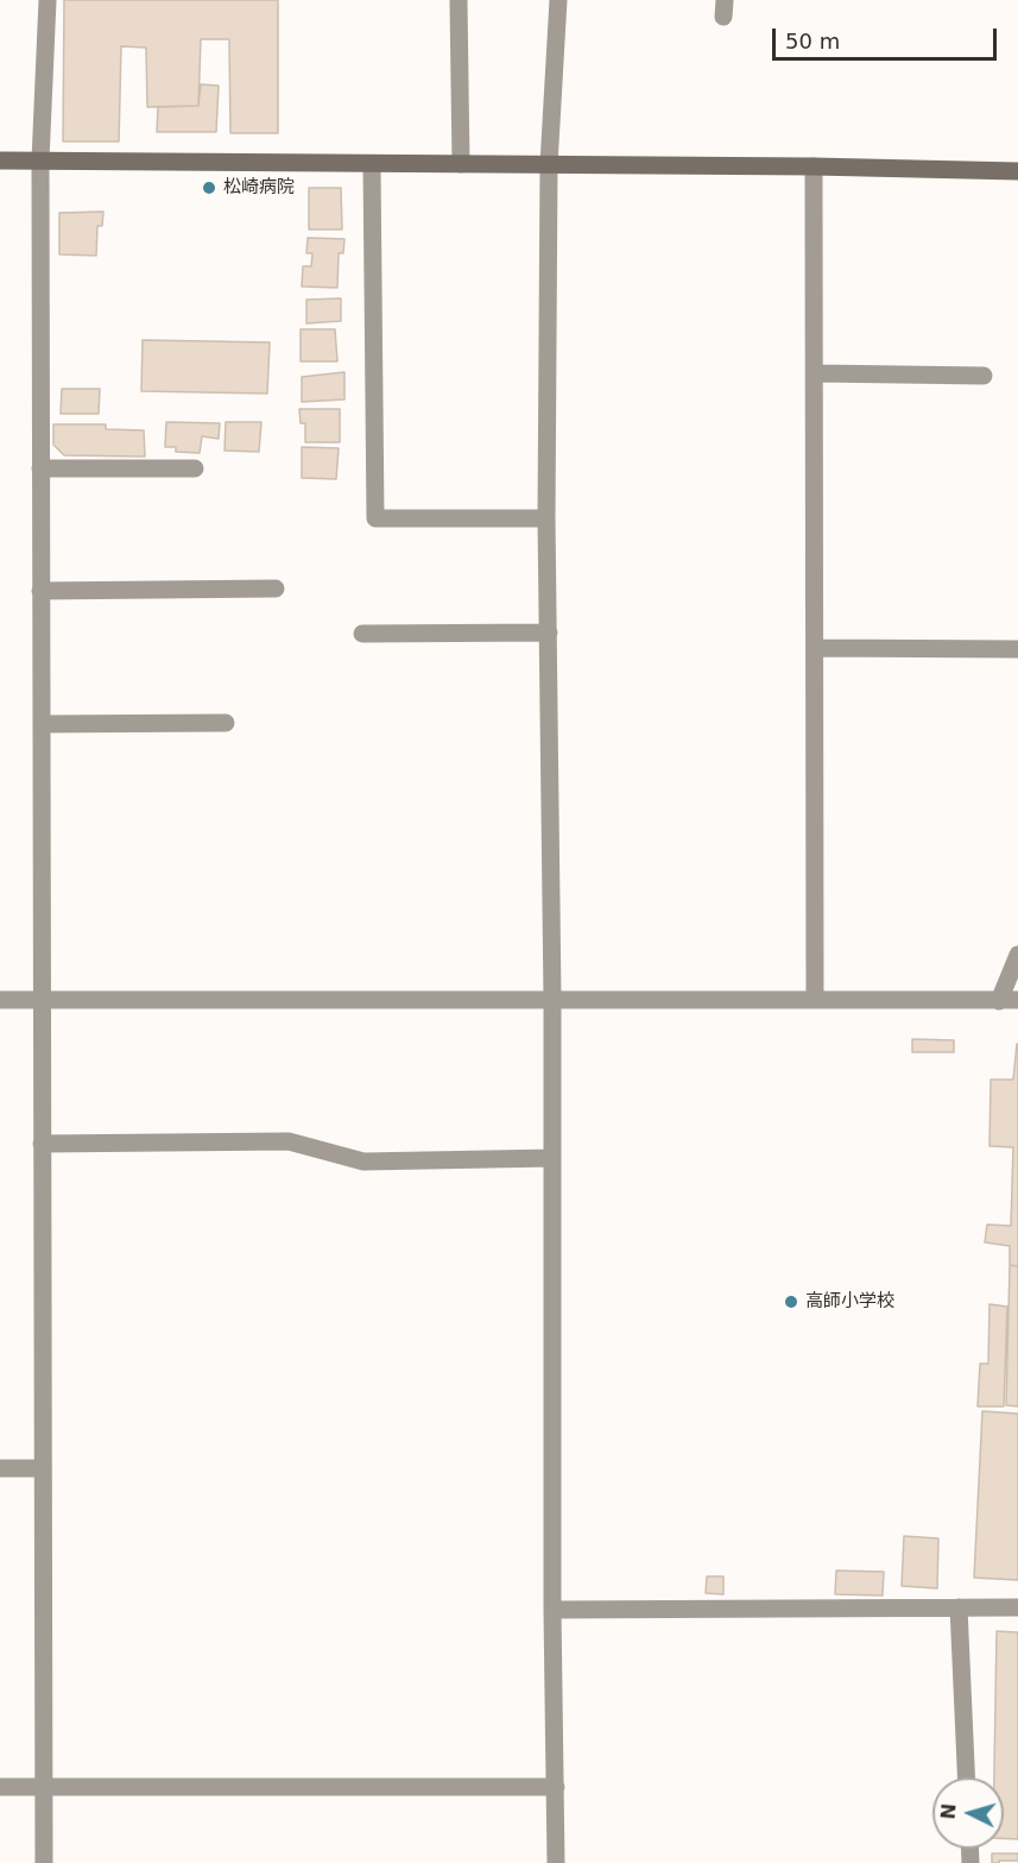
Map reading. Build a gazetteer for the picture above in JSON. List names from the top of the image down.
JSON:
{
  "places": ["松崎病院", "高師小学校"],
  "scale_bar": "50 m",
  "north": "left"
}
